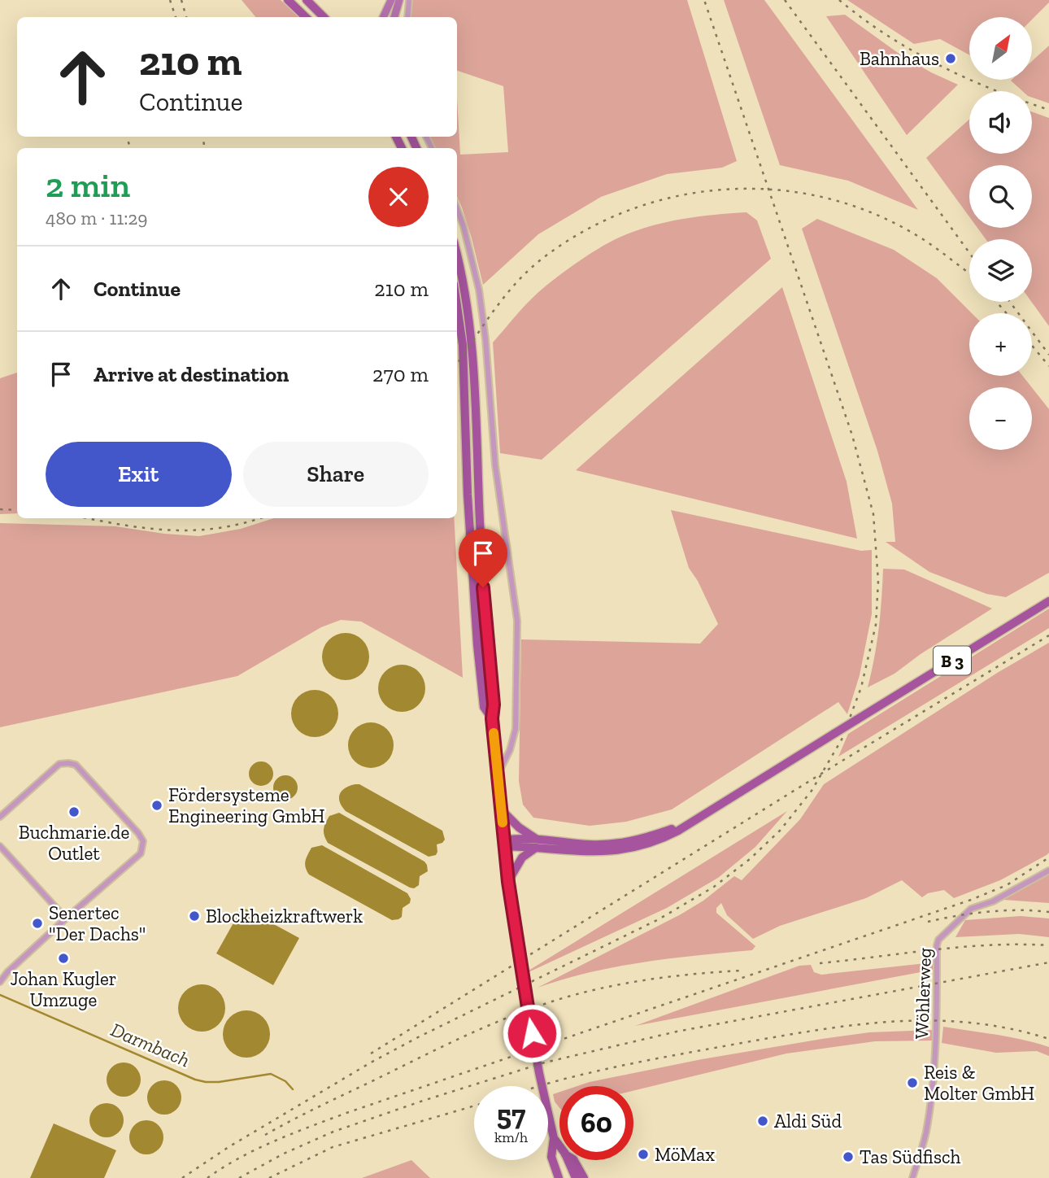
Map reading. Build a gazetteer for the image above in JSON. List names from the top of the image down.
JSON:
{
  "streets": {
    "main road": ["B 3"],
    "street": ["Wöhlerweg"]
  },
  "water": ["Darmbach"],
  "places": [
    "Bahnhaus",
    "Fördersysteme Engineering GmbH",
    "Buchmarie.de Outlet",
    "Blockheizkraftwerk",
    "Senertec \"Der Dachs\"",
    "Johan Kugler Umzuge",
    "Reis & Molter GmbH",
    "Aldi Süd",
    "MöMax",
    "Tas Südfisch"
  ],
  "north": "top right",
  "page": {
    "map_buttons": ["+", "−"],
    "turn": ["210 m", "Continue"],
    "heading": ["2 min", "480 m · 11:29"],
    "list": [
      {
        "name": "Continue",
        "value": "210 m"
      },
      {
        "name": "Arrive at destination",
        "value": "270 m"
      }
    ],
    "buttons": ["Exit", "Share"],
    "speed": "57 km/h",
    "limit": "60"
  }
}
